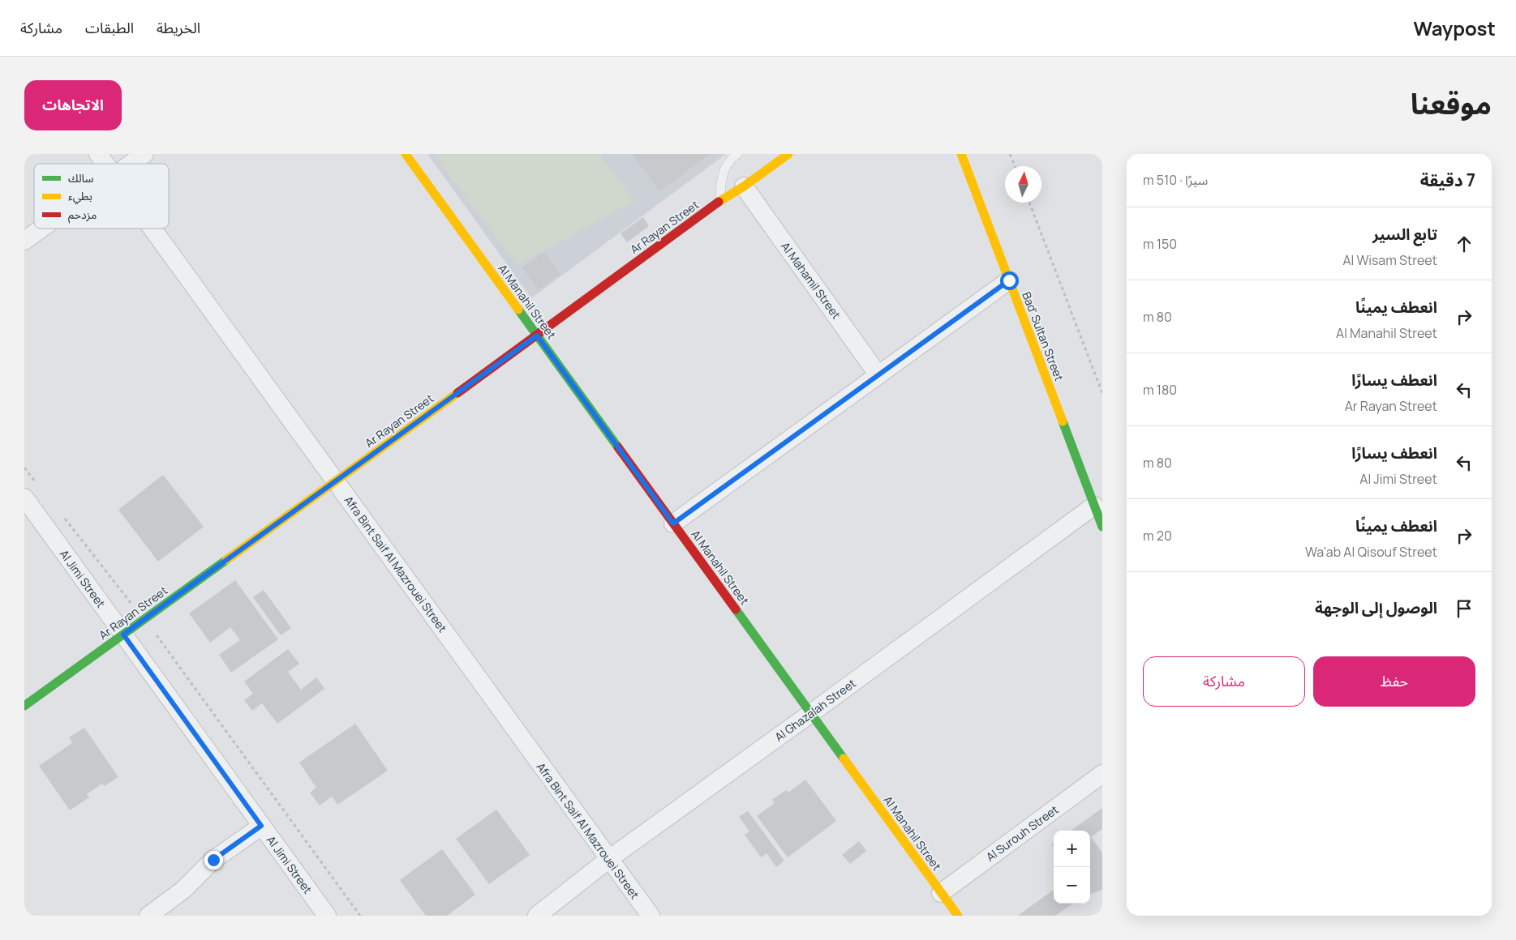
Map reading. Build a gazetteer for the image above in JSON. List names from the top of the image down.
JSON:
{
  "streets": {
    "street": [
      "Ar Rayan Street",
      "Al Mahamil Street",
      "Al Manahil Street",
      "Bad' Sultan Street",
      "Afra Bint Saif Al Mazrouei Street",
      "Al Jimi Street",
      "Al Ghazalah Street",
      "Al Surouh Street"
    ]
  },
  "crossings": [
    ["Ar Rayan Street", "Al Mahamil Street"],
    ["Ar Rayan Street", "Al Manahil Street"],
    ["Ar Rayan Street", "Afra Bint Saif Al Mazrouei Street"],
    ["Ar Rayan Street", "Al Jimi Street"],
    ["Al Manahil Street", "Al Ghazalah Street"],
    ["Al Manahil Street", "Al Surouh Street"],
    ["Bad' Sultan Street", "Al Ghazalah Street"],
    ["Afra Bint Saif Al Mazrouei Street", "Al Ghazalah Street"]
  ],
  "legend": ["سالك", "بطيء", "مزدحم"],
  "north": "top",
  "page": {
    "header": "Waypost",
    "nav": ["الخريطة", "الطبقات", "مشاركة"],
    "title": "موقعنا",
    "buttons": [
      "الاتجاهات",
      ["حفظ", "مشاركة"]
    ],
    "heading": ["7 دقيقة", "سيرًا · 510 m"],
    "list": [
      ["تابع السير", "Al Wisam Street", "150 m"],
      ["انعطف يمينًا", "Al Manahil Street", "80 m"],
      ["انعطف يسارًا", "Ar Rayan Street", "180 m"],
      ["انعطف يسارًا", "Al Jimi Street", "80 m"],
      ["انعطف يمينًا", "Wa'ab Al Qisouf Street", "20 m"],
      "الوصول إلى الوجهة"
    ],
    "map_buttons": ["+", "−"]
  }
}
